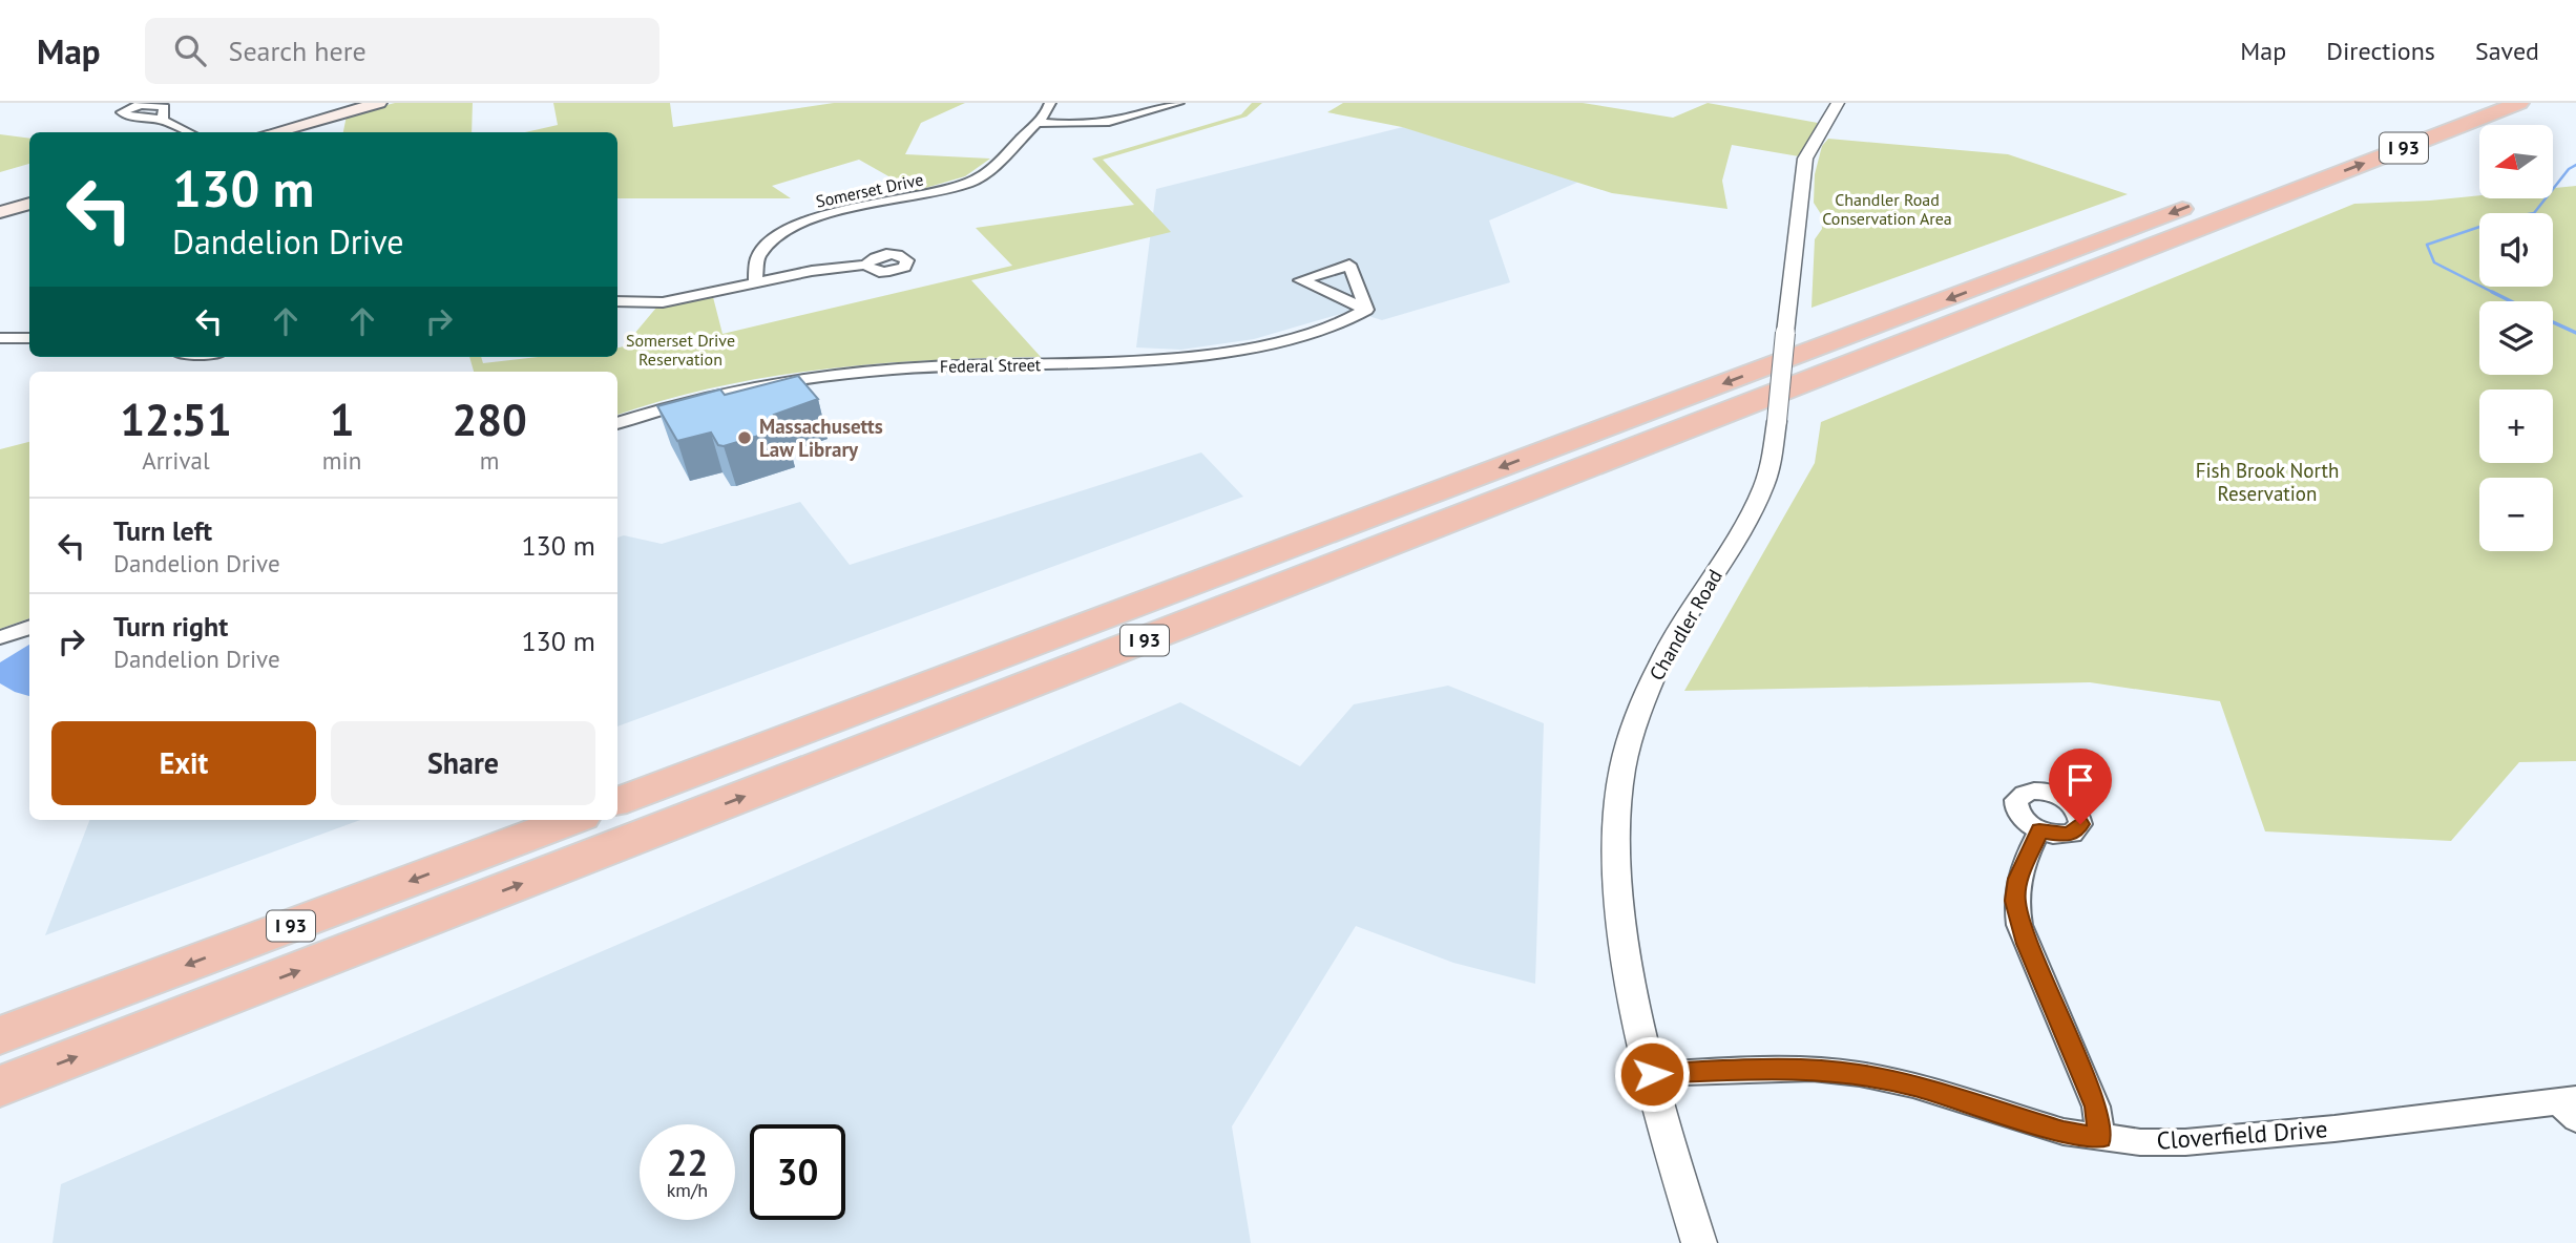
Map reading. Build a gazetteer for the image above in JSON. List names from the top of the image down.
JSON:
{
  "streets": {
    "highway": ["I 93"],
    "street": [
      "Somerset Drive",
      "Federal Street",
      "Chandler Road",
      "Cloverfield Drive"
    ]
  },
  "crossings": [
    ["Chandler Road", "Cloverfield Drive"]
  ],
  "parks": ["Chandler Road Conservation Area", "Somerset Drive Reservation", "Fish Brook North Reservation"],
  "places": ["Massachusetts Law Library"],
  "north": "left",
  "page": {
    "header": "Map",
    "search": "Search here",
    "nav": ["Map", "Directions", "Saved"],
    "map_buttons": ["+", "−"],
    "turn": ["130 m", "Dandelion Drive"],
    "eta": [
      "12:51",
      "Arrival",
      "1",
      "min",
      "280",
      "m"
    ],
    "list": [
      {
        "name": "Turn left",
        "note": "Dandelion Drive",
        "value": "130 m"
      },
      {
        "name": "Turn right",
        "note": "Dandelion Drive",
        "value": "130 m"
      }
    ],
    "buttons": ["Exit", "Share"],
    "speed": "22 km/h",
    "limit": "30"
  }
}
